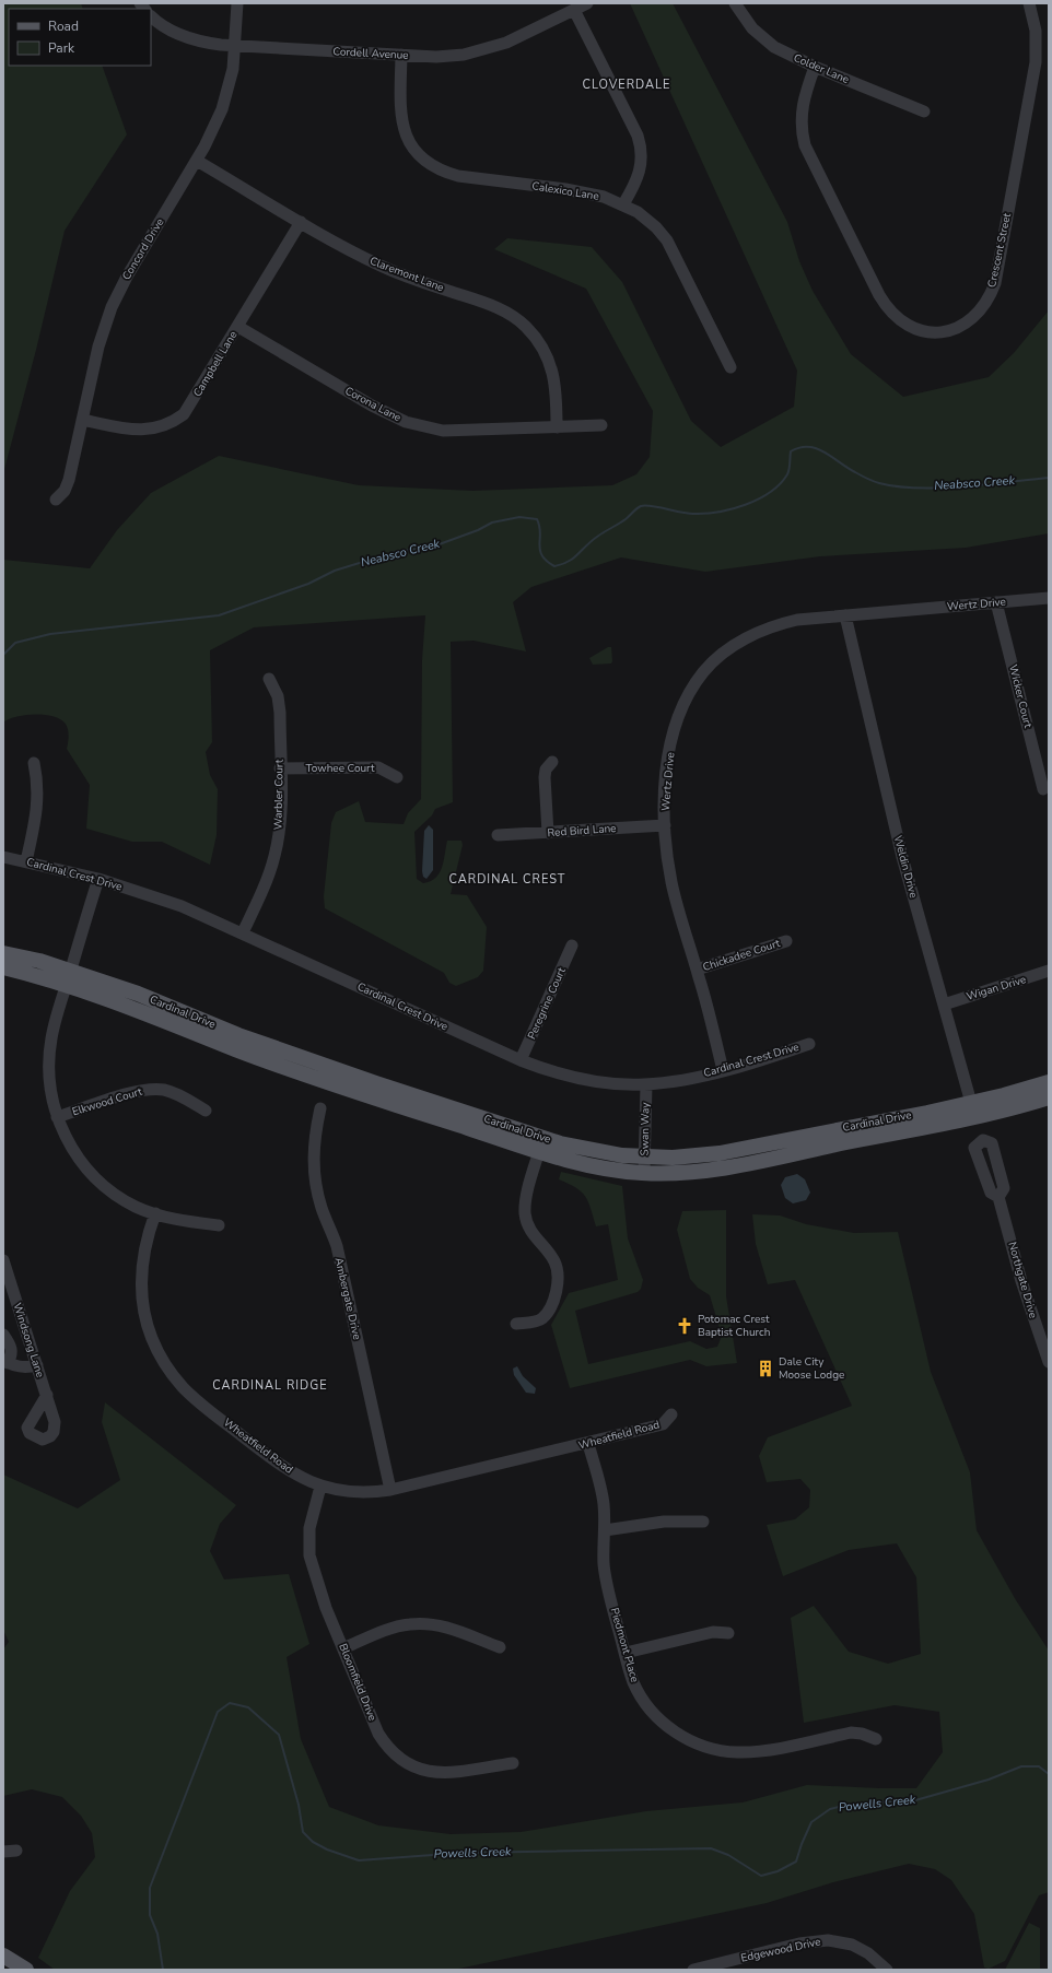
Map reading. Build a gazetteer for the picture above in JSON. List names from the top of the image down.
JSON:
{
  "streets": {
    "main road": ["Cardinal Drive"],
    "street": [
      "Cordell Avenue",
      "Colder Lane",
      "Calexico Lane",
      "Concord Drive",
      "Crescent Street",
      "Claremont Lane",
      "Campbell Lane",
      "Corona Lane",
      "Wertz Drive",
      "Wicker Court",
      "Towhee Court",
      "Warbler Court",
      "Red Bird Lane",
      "Weldin Drive",
      "Cardinal Crest Drive",
      "Chickadee Court",
      "Wigan Drive",
      "Peregrine Court",
      "Elkwood Court",
      "Swan Way",
      "Northgate Drive",
      "Ambergate Drive",
      "Windsong Lane",
      "Wheatfield Road",
      "Piedmont Place",
      "Bloomfield Drive",
      "Edgewood Drive"
    ]
  },
  "crossings": [
    ["Cordell Avenue", "Calexico Lane"],
    ["Cordell Avenue", "Concord Drive"],
    ["Colder Lane", "Crescent Street"],
    ["Concord Drive", "Claremont Lane"],
    ["Concord Drive", "Campbell Lane"],
    ["Claremont Lane", "Campbell Lane"],
    ["Claremont Lane", "Corona Lane"],
    ["Campbell Lane", "Corona Lane"],
    ["Wertz Drive", "Wicker Court"],
    ["Wertz Drive", "Red Bird Lane"],
    ["Wertz Drive", "Weldin Drive"],
    ["Wertz Drive", "Cardinal Crest Drive"],
    ["Wertz Drive", "Chickadee Court"],
    ["Towhee Court", "Warbler Court"],
    ["Warbler Court", "Cardinal Crest Drive"],
    ["Weldin Drive", "Wigan Drive"],
    ["Weldin Drive", "Cardinal Drive"],
    ["Cardinal Crest Drive", "Peregrine Court"],
    ["Cardinal Crest Drive", "Swan Way"],
    ["Cardinal Drive", "Swan Way"],
    ["Ambergate Drive", "Wheatfield Road"],
    ["Wheatfield Road", "Piedmont Place"],
    ["Wheatfield Road", "Bloomfield Drive"]
  ],
  "districts": ["CLOVERDALE", "CARDINAL CREST", "CARDINAL RIDGE"],
  "water": ["Neabsco Creek", "Powells Creek"],
  "places": {
    "church": ["Potomac Crest Baptist Church"],
    "building": ["Dale City Moose Lodge"]
  },
  "legend": ["Road", "Park"]
}
